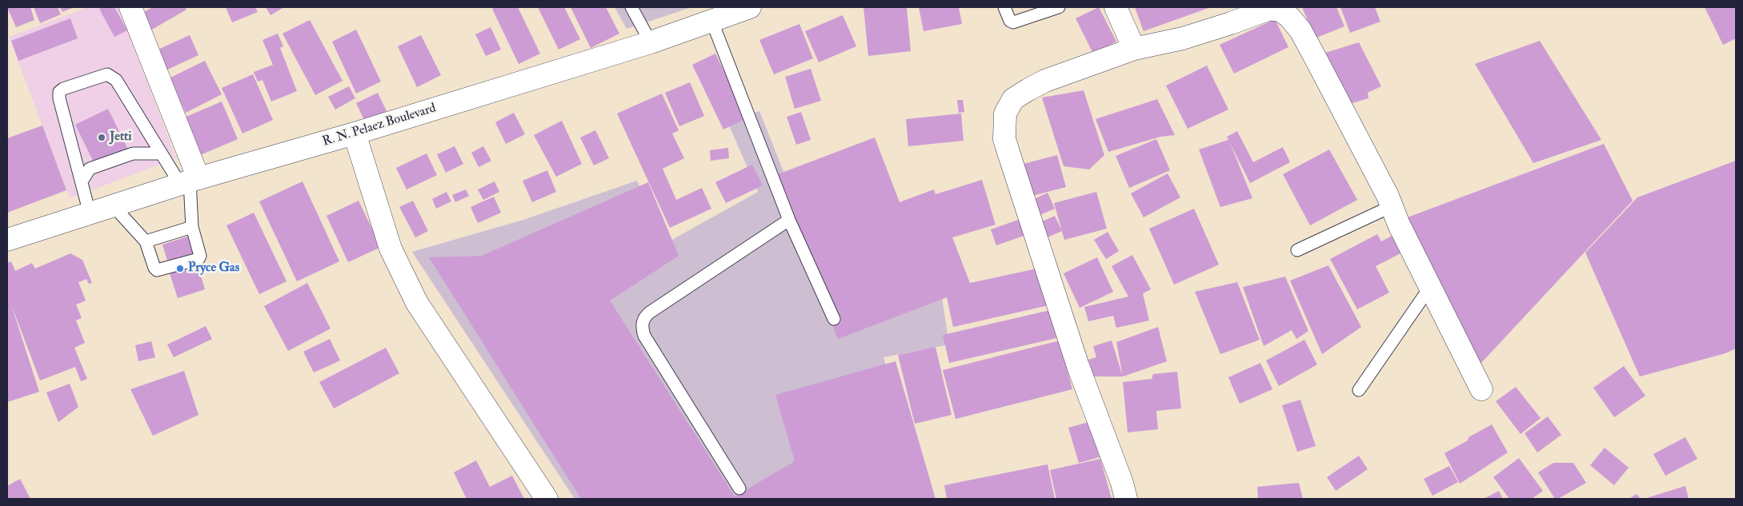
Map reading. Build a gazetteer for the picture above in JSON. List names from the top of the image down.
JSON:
{
  "streets": {
    "street": ["R. N. Pelaez Boulevard"]
  },
  "places": ["Jetti", "Pryce Gas"]
}
